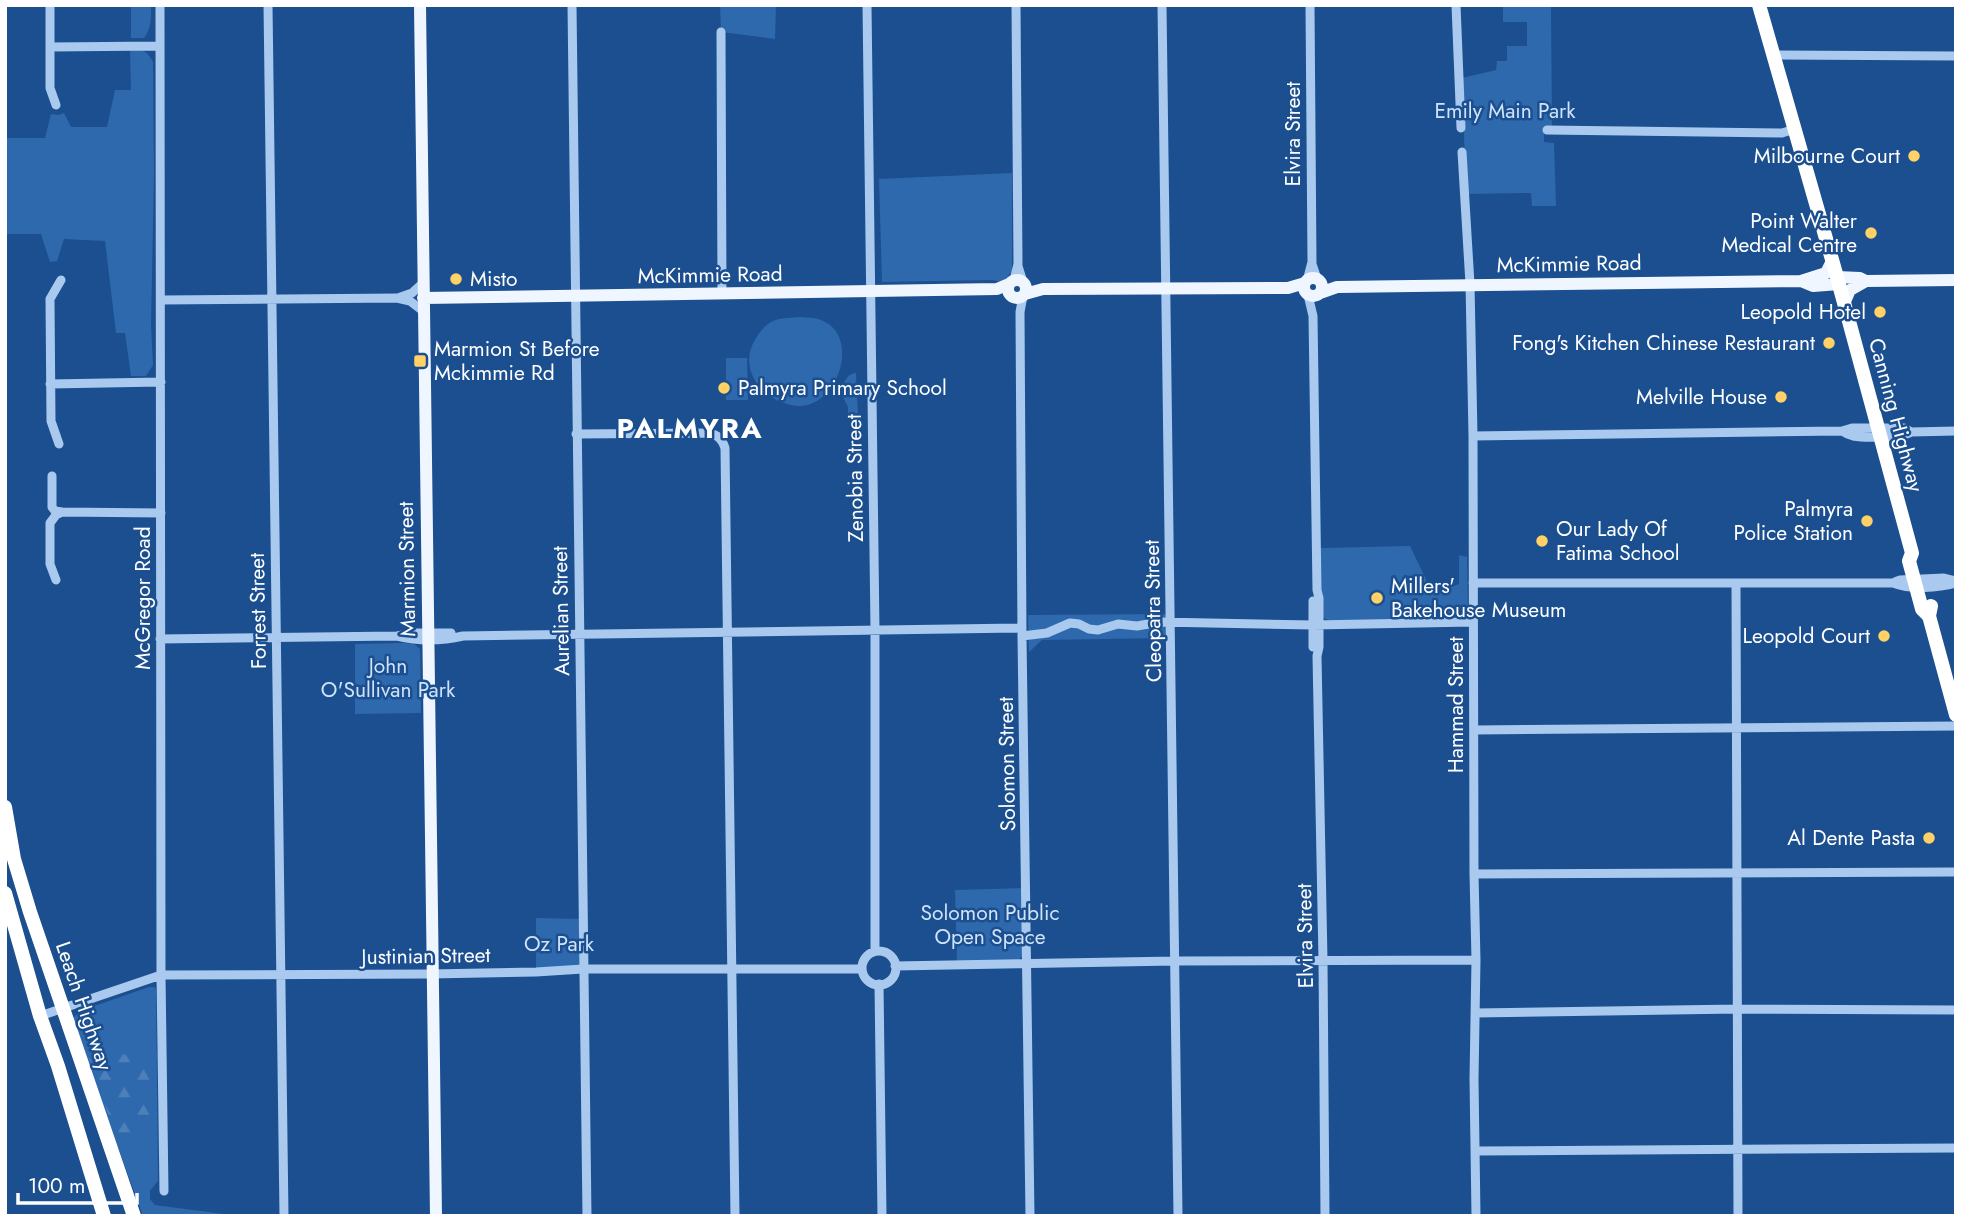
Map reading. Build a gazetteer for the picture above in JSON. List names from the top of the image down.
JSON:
{
  "streets": {
    "highway": ["Canning Highway", "Leach Highway"],
    "main road": ["McKimmie Road", "Marmion Street"],
    "street": [
      "Elvira Street",
      "Zenobia Street",
      "McGregor Road",
      "Forrest Street",
      "Aurelian Street",
      "Cleopatra Street",
      "Hammad Street",
      "Solomon Street",
      "Justinian Street"
    ]
  },
  "crossings": [
    ["Elvira Street", "McKimmie Road"],
    ["McKimmie Road", "Canning Highway"],
    ["McKimmie Road", "Zenobia Street"],
    ["McKimmie Road", "Marmion Street"],
    ["McKimmie Road", "McGregor Road"],
    ["McKimmie Road", "Forrest Street"],
    ["McKimmie Road", "Aurelian Street"],
    ["McKimmie Road", "Cleopatra Street"],
    ["McKimmie Road", "Hammad Street"],
    ["McKimmie Road", "Solomon Street"],
    ["Zenobia Street", "Justinian Street"],
    ["Marmion Street", "Justinian Street"],
    ["McGregor Road", "Justinian Street"],
    ["Forrest Street", "Justinian Street"],
    ["Aurelian Street", "Justinian Street"],
    ["Justinian Street", "Leach Highway"]
  ],
  "districts": ["PALMYRA"],
  "parks": [
    "Emily Main Park",
    "John O'Sullivan Park",
    "Solomon Public Open Space",
    "Oz Park"
  ],
  "places": {
    "other": [
      "Milbourne Court",
      "Point Walter Medical Centre",
      "Misto",
      "Leopold Hotel",
      "Fong's Kitchen Chinese Restaurant",
      "Palmyra Primary School",
      "Melville House",
      "Palmyra Police Station",
      "Our Lady Of Fatima School",
      "Millers' Bakehouse Museum",
      "Leopold Court",
      "Al Dente Pasta"
    ],
    "transit": ["Marmion St Before Mckimmie Rd"]
  },
  "scale_bar": "100 m"
}
